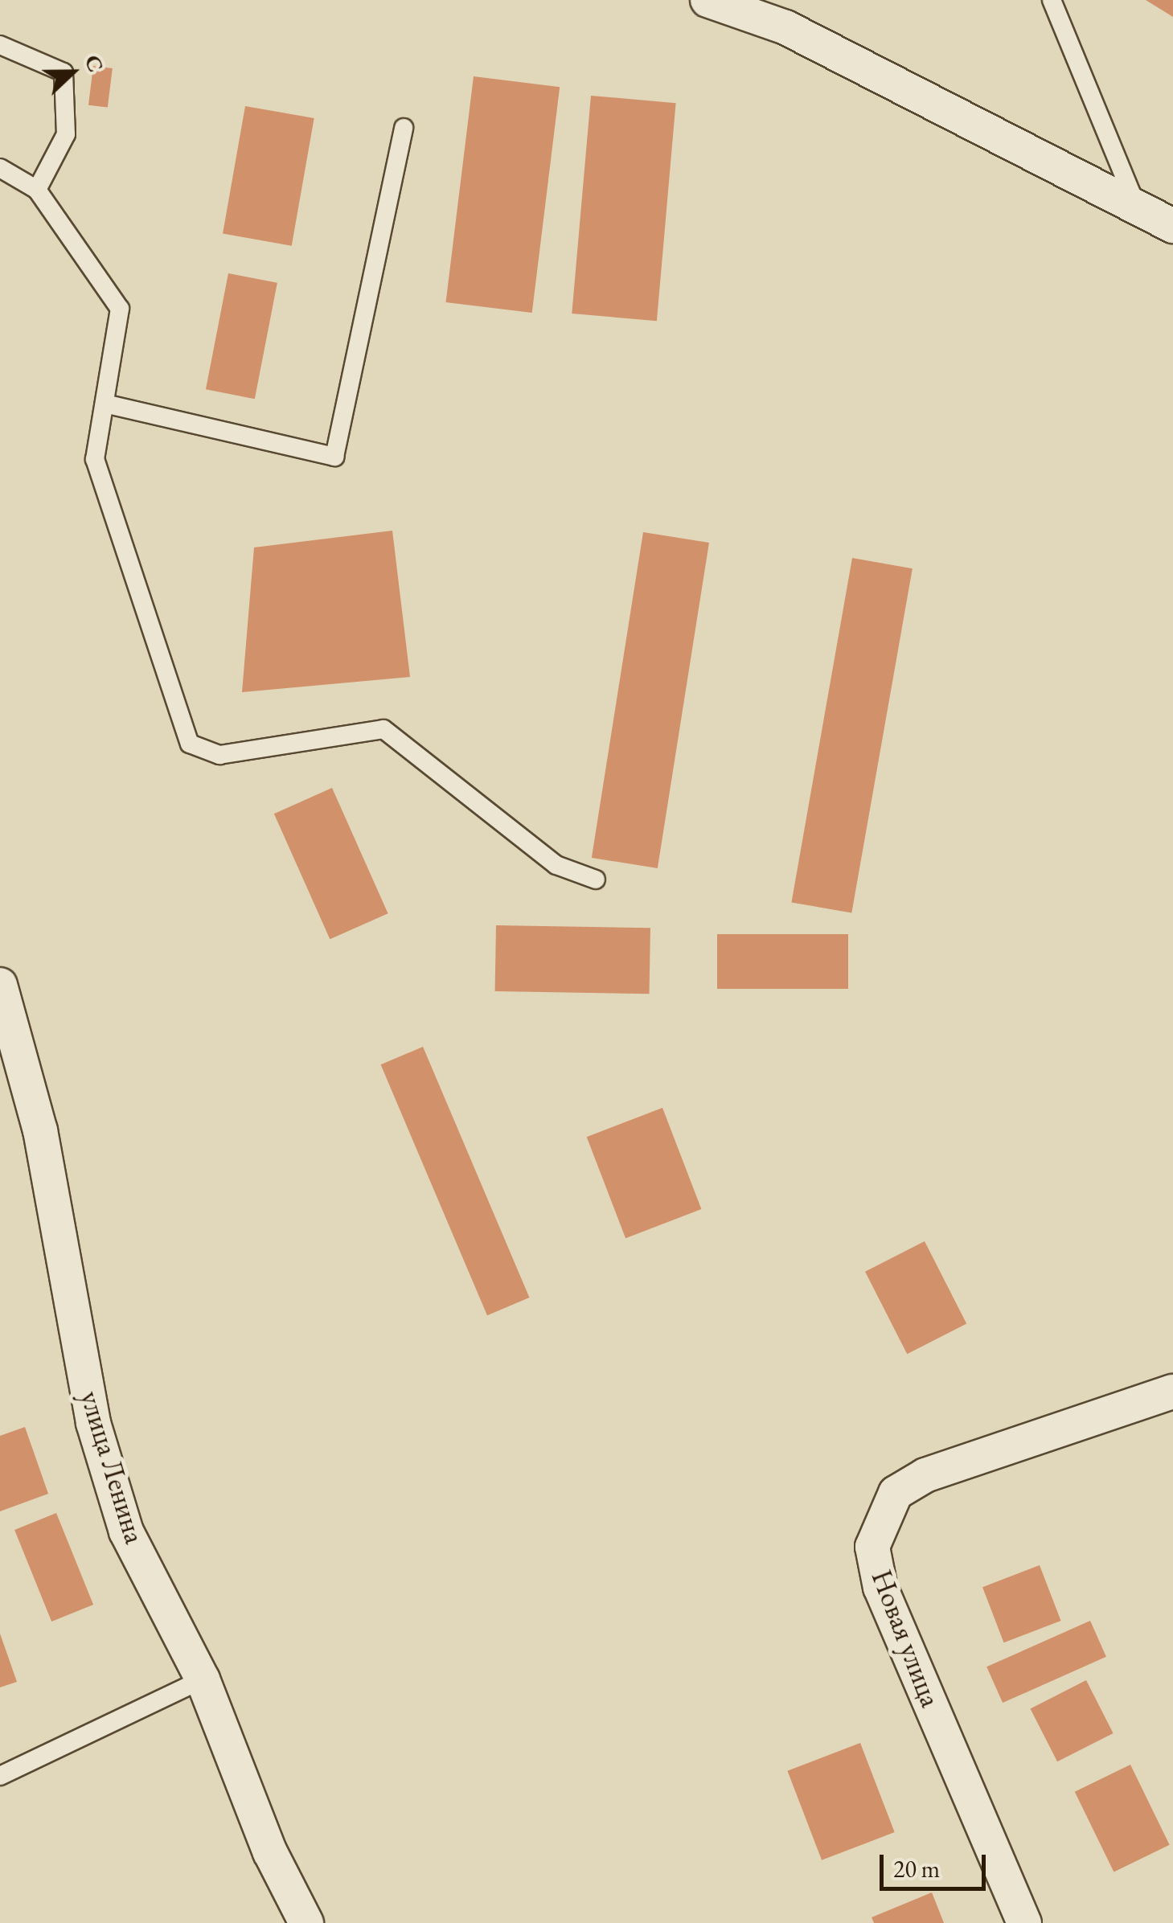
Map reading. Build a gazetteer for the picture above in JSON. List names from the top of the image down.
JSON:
{
  "streets": {
    "street": ["улица Ленина", "Новая улица"]
  },
  "scale_bar": "20 m",
  "north": "right"
}
